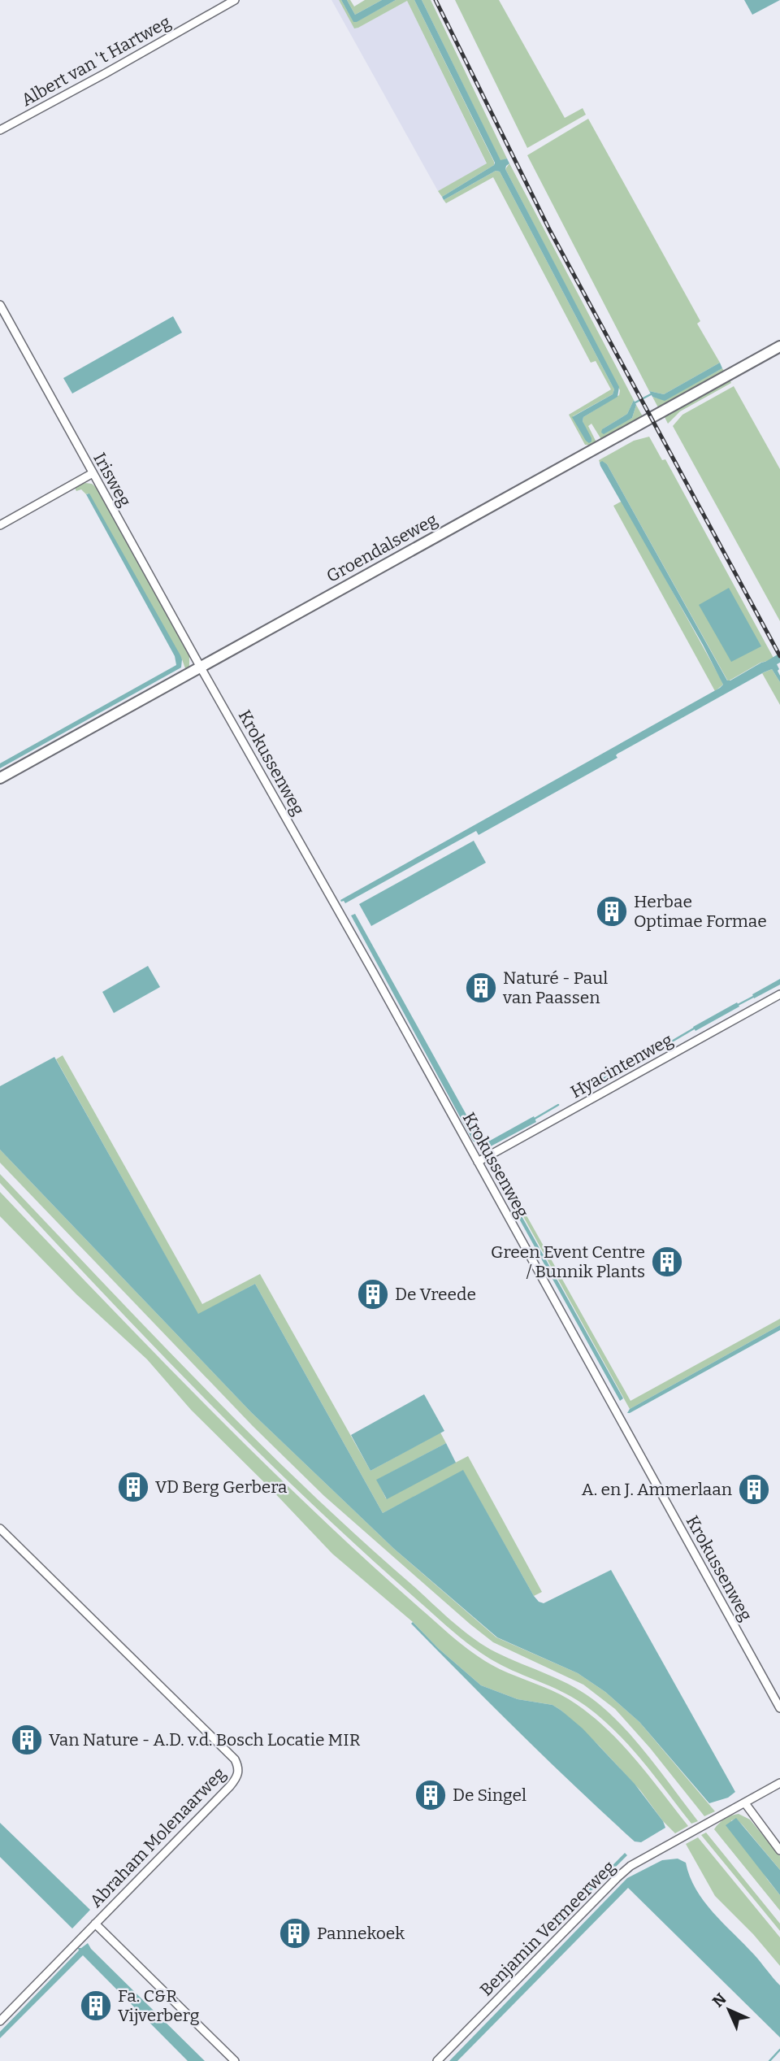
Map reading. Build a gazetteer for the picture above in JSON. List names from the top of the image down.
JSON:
{
  "streets": {
    "street": [
      "Albert van 't Hartweg",
      "Irisweg",
      "Groendalseweg",
      "Krokussenweg",
      "Hyacintenweg",
      "Abraham Molenaarweg",
      "Benjamin Vermeerweg"
    ]
  },
  "crossings": [
    ["Irisweg", "Groendalseweg"],
    ["Irisweg", "Krokussenweg"],
    ["Groendalseweg", "Krokussenweg"],
    ["Krokussenweg", "Hyacintenweg"]
  ],
  "places": {
    "building": [
      "Herbae Optimae Formae",
      "Naturé - Paul van Paassen",
      "Green Event Centre / Bunnik Plants",
      "De Vreede",
      "VD Berg Gerbera",
      "A. en J. Ammerlaan",
      "Van Nature - A.D. v.d. Bosch Locatie MIR",
      "De Singel",
      "Pannekoek",
      "Fa. C&R Vijverberg"
    ]
  },
  "north": "top left"
}
